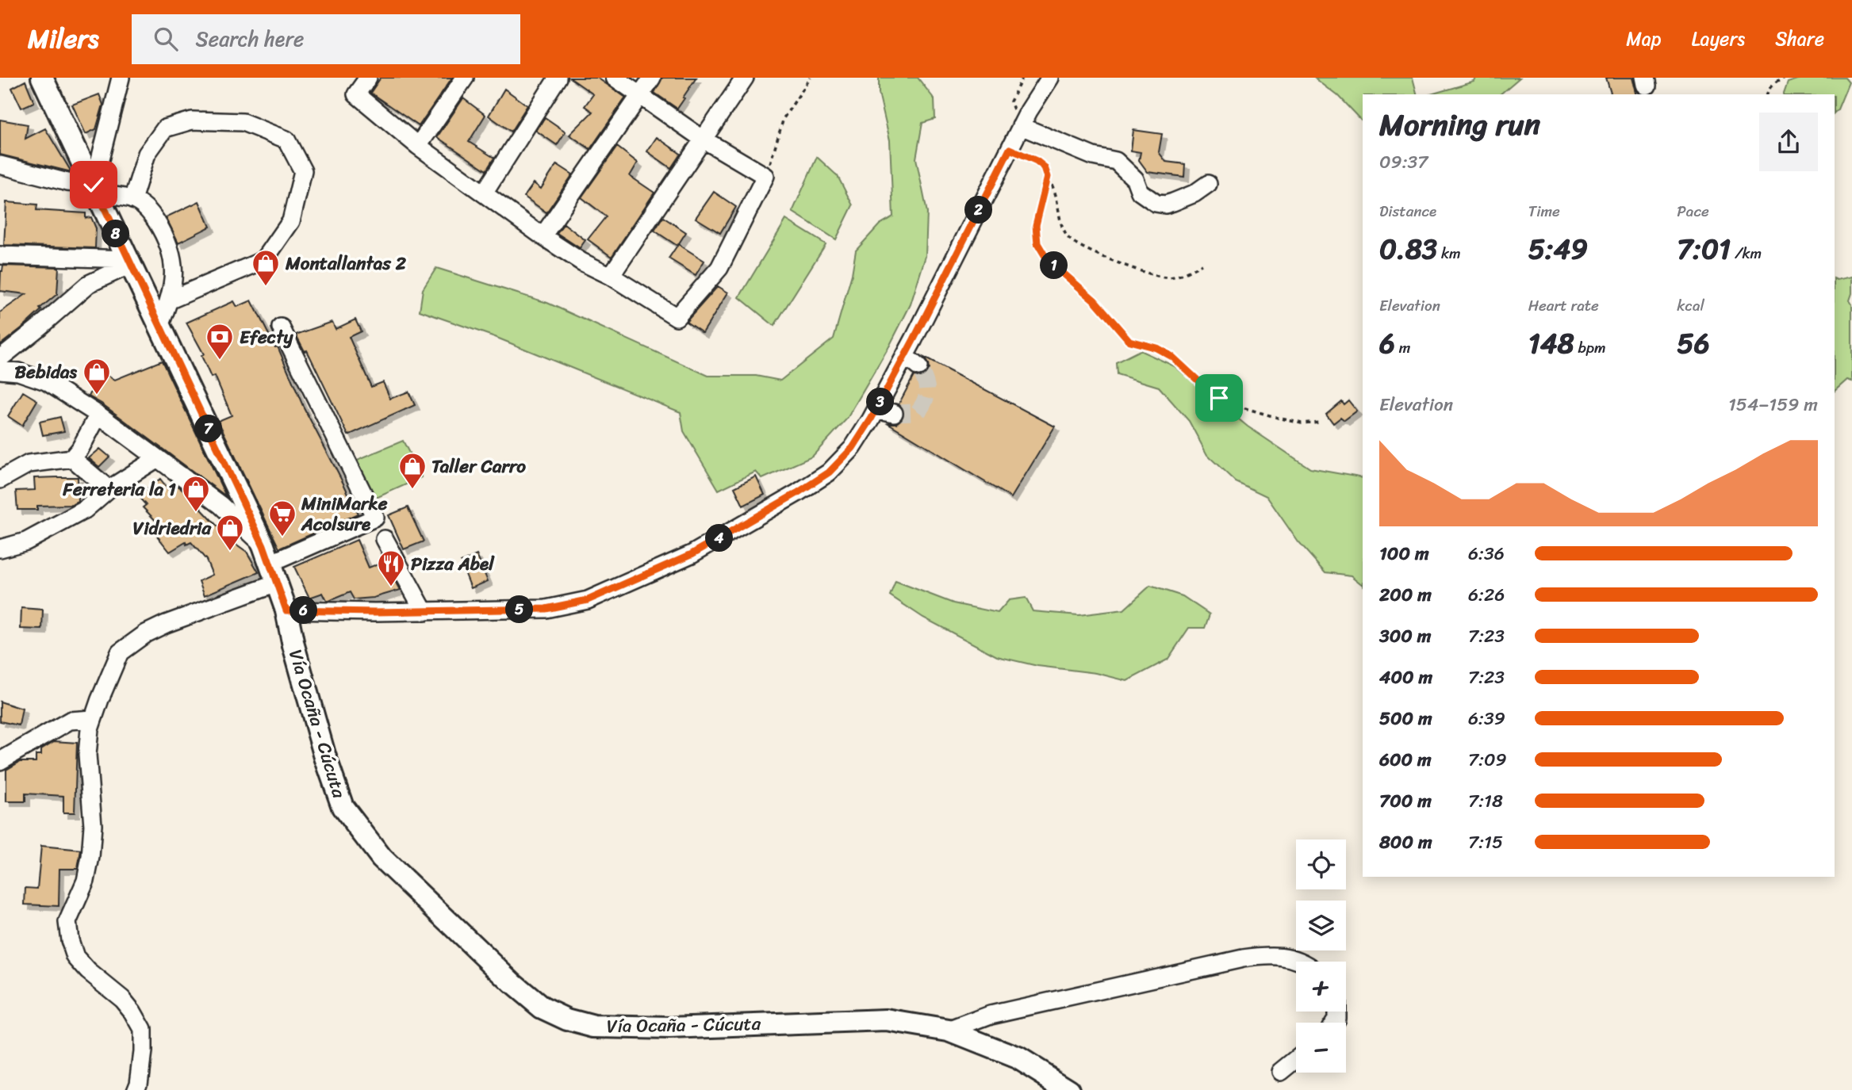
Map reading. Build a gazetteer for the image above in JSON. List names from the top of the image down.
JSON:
{
  "streets": {
    "main road": ["Vía Ocaña - Cúcuta"]
  },
  "places": {
    "shop": [
      "Montallantas 2",
      "Bebidas",
      "Taller Carro",
      "Ferreteria la 1",
      "Vidriedria"
    ],
    "bank": ["Efecty"],
    "supermarket": ["MiniMarke Acolsure"],
    "restaurant": ["Pizza Abel"]
  },
  "page": {
    "header": "Milers",
    "search": "Search here",
    "nav": ["Map", "Layers", "Share"],
    "heading": ["Morning run", "09:37"],
    "stats": [
      ["Distance", "0.83 km"],
      ["Time", "5:49"],
      ["Pace", "7:01 /km"],
      ["Elevation", "6 m"],
      ["Heart rate", "148 bpm"],
      ["kcal", "56"]
    ],
    "pins": [
      "2",
      "8",
      "1",
      "3",
      "7",
      "4",
      "5",
      "6"
    ],
    "chart": ["Elevation", "154–159 m"],
    "list": [
      {
        "name": "100 m",
        "note": "6:36"
      },
      {
        "name": "200 m",
        "note": "6:26"
      },
      {
        "name": "300 m",
        "note": "7:23"
      },
      {
        "name": "400 m",
        "note": "7:23"
      },
      {
        "name": "500 m",
        "note": "6:39"
      },
      {
        "name": "600 m",
        "note": "7:09"
      },
      {
        "name": "700 m",
        "note": "7:18"
      },
      {
        "name": "800 m",
        "note": "7:15"
      }
    ],
    "map_buttons": ["+", "−"]
  }
}
